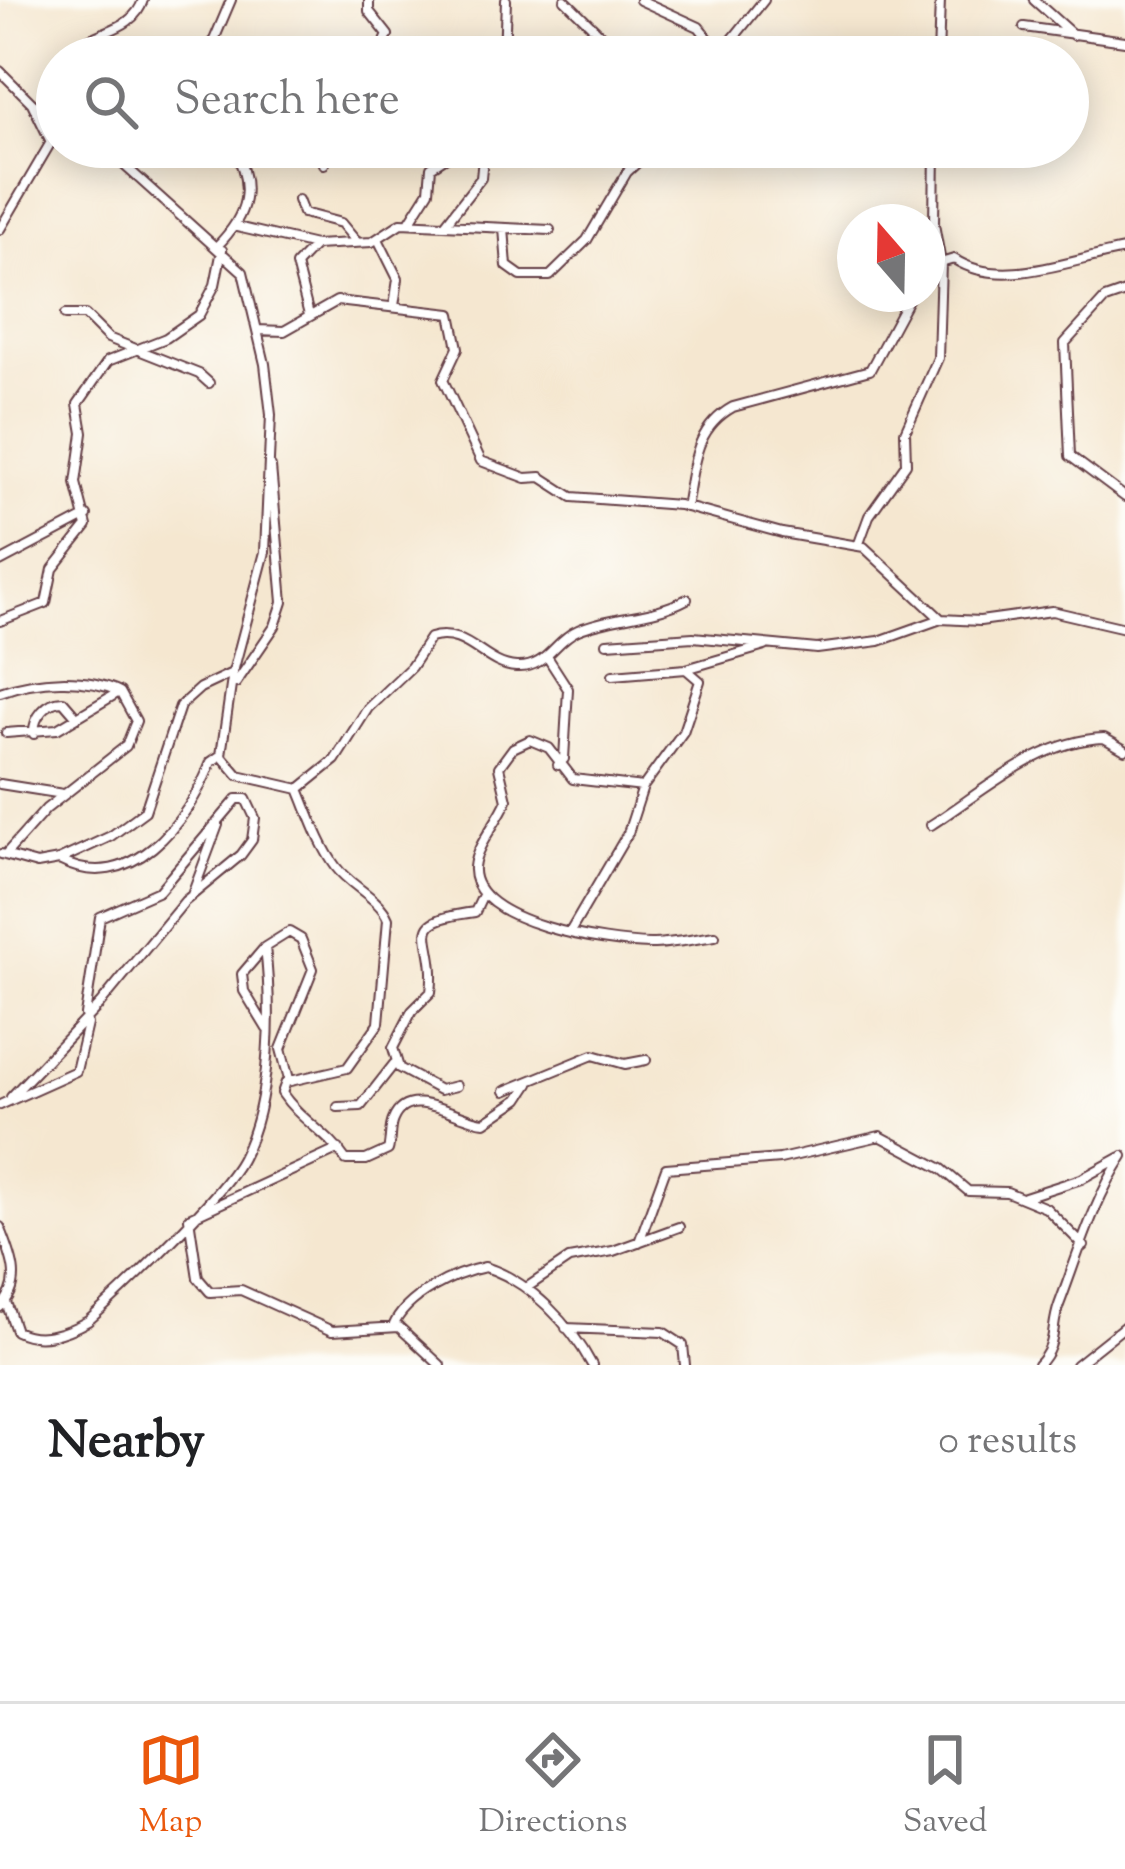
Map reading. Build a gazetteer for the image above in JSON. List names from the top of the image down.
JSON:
{
  "north": "top",
  "page": {
    "search": "Search here",
    "heading": ["Nearby", "0 results"],
    "nav": ["Map", "Directions", "Saved"]
  }
}
